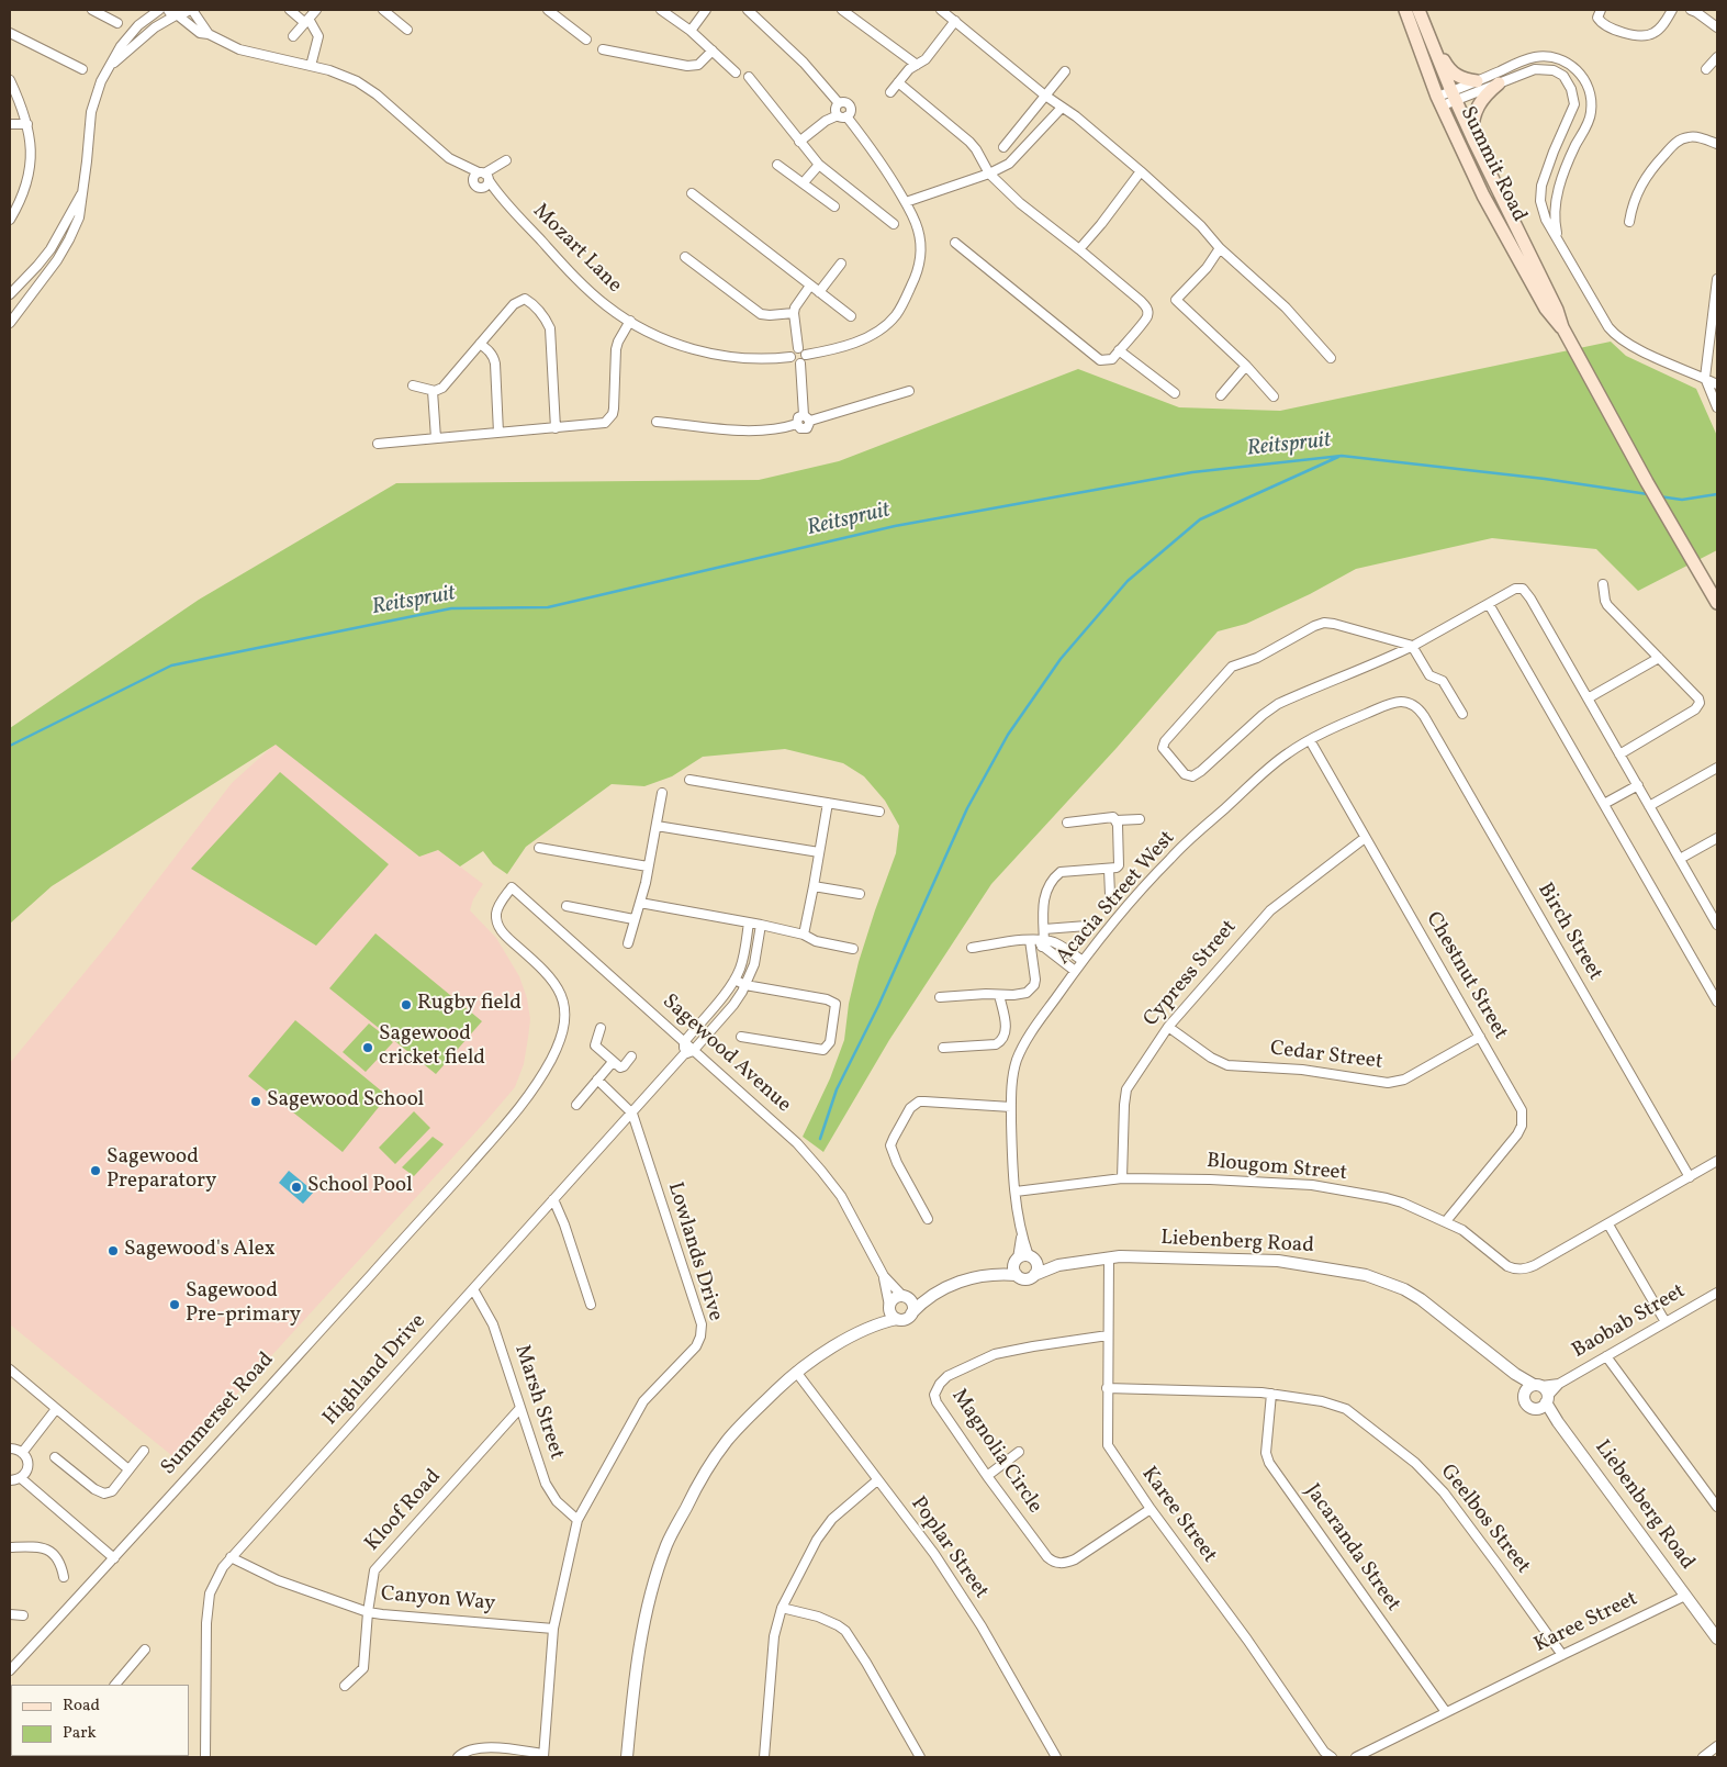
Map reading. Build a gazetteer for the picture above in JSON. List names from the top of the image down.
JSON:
{
  "streets": {
    "main road": ["Summit Road"],
    "street": [
      "Mozart Lane",
      "Acacia Street West",
      "Birch Street",
      "Cypress Street",
      "Chestnut Street",
      "Sagewood Avenue",
      "Cedar Street",
      "Blougom Street",
      "Liebenberg Road",
      "Lowlands Drive",
      "Baobab Street",
      "Highland Drive",
      "Marsh Street",
      "Summerset Road",
      "Magnolia Circle",
      "Kloof Road",
      "Karee Street",
      "Geelbos Street",
      "Poplar Street",
      "Jacaranda Street",
      "Canyon Way"
    ]
  },
  "crossings": [
    ["Acacia Street West", "Birch Street"],
    ["Acacia Street West", "Chestnut Street"],
    ["Acacia Street West", "Blougom Street"],
    ["Acacia Street West", "Liebenberg Road"],
    ["Birch Street", "Blougom Street"],
    ["Cypress Street", "Chestnut Street"],
    ["Cypress Street", "Cedar Street"],
    ["Cypress Street", "Blougom Street"],
    ["Chestnut Street", "Cedar Street"],
    ["Chestnut Street", "Blougom Street"],
    ["Sagewood Avenue", "Highland Drive"],
    ["Sagewood Avenue", "Summerset Road"],
    ["Liebenberg Road", "Baobab Street"],
    ["Liebenberg Road", "Karee Street"],
    ["Lowlands Drive", "Highland Drive"],
    ["Lowlands Drive", "Marsh Street"],
    ["Lowlands Drive", "Canyon Way"],
    ["Highland Drive", "Marsh Street"],
    ["Highland Drive", "Canyon Way"],
    ["Marsh Street", "Kloof Road"],
    ["Magnolia Circle", "Karee Street"],
    ["Kloof Road", "Canyon Way"],
    ["Karee Street", "Geelbos Street"],
    ["Karee Street", "Jacaranda Street"],
    ["Geelbos Street", "Jacaranda Street"]
  ],
  "water": ["Reitspruit"],
  "places": [
    "Rugby field",
    "Sagewood cricket field",
    "Sagewood School",
    "Sagewood Preparatory",
    "School Pool",
    "Sagewood's Alex",
    "Sagewood Pre-primary"
  ],
  "legend": ["Road", "Park"]
}
